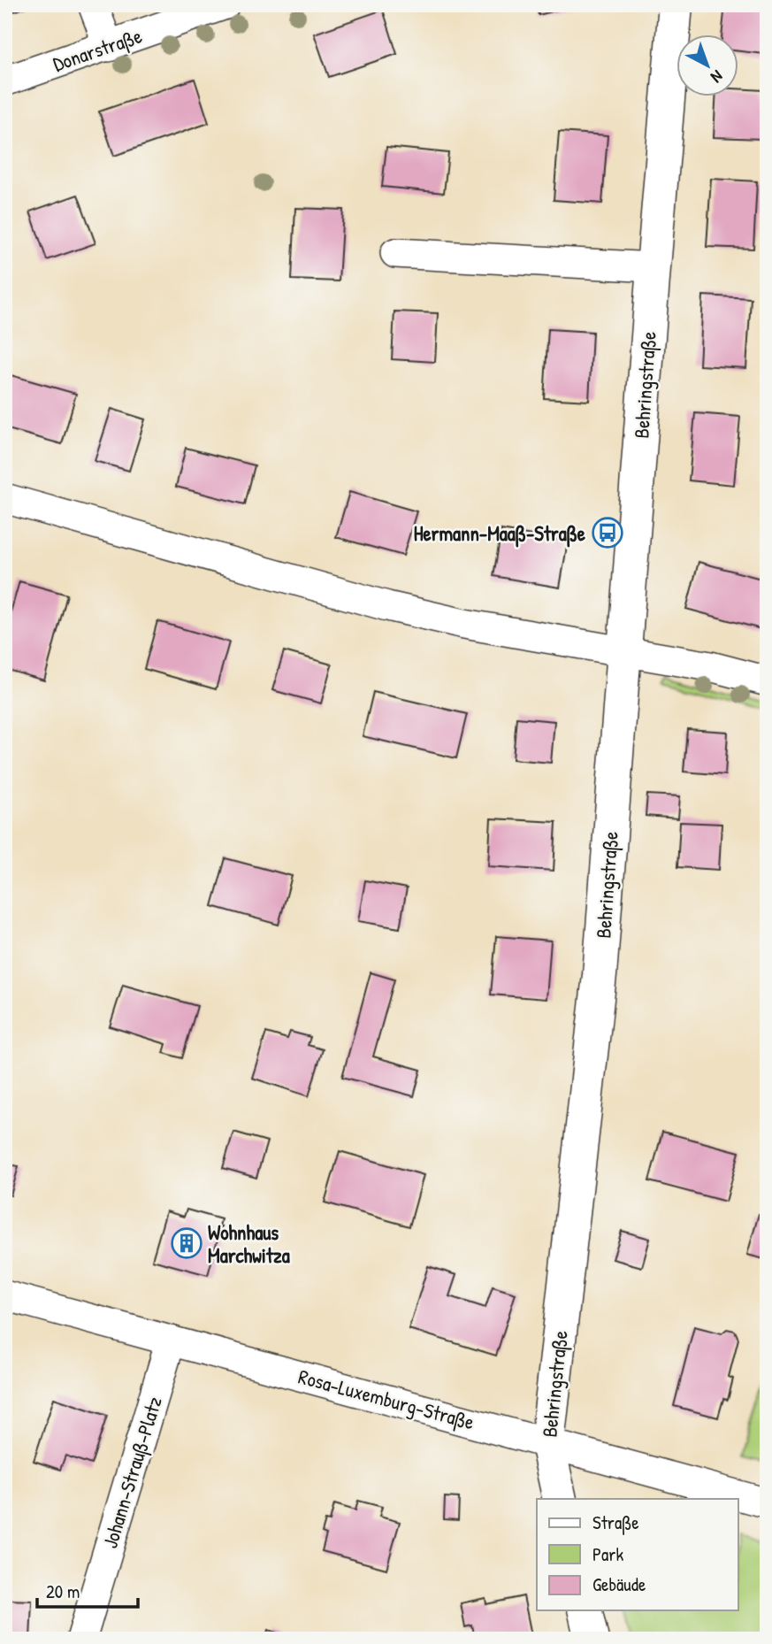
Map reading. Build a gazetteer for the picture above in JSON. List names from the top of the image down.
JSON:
{
  "streets": {
    "street": [
      "Donarstraße",
      "Behringstraße",
      "Rosa-Luxemburg-Straße",
      "Johann-Strauß-Platz"
    ]
  },
  "crossings": [
    ["Behringstraße", "Rosa-Luxemburg-Straße"],
    ["Rosa-Luxemburg-Straße", "Johann-Strauß-Platz"]
  ],
  "places": {
    "bus stop": ["Hermann-Maaß-Straße"],
    "building": ["Wohnhaus Marchwitza"]
  },
  "legend": ["Straße", "Park", "Gebäude"],
  "scale_bar": "20 m",
  "north": "bottom right"
}
